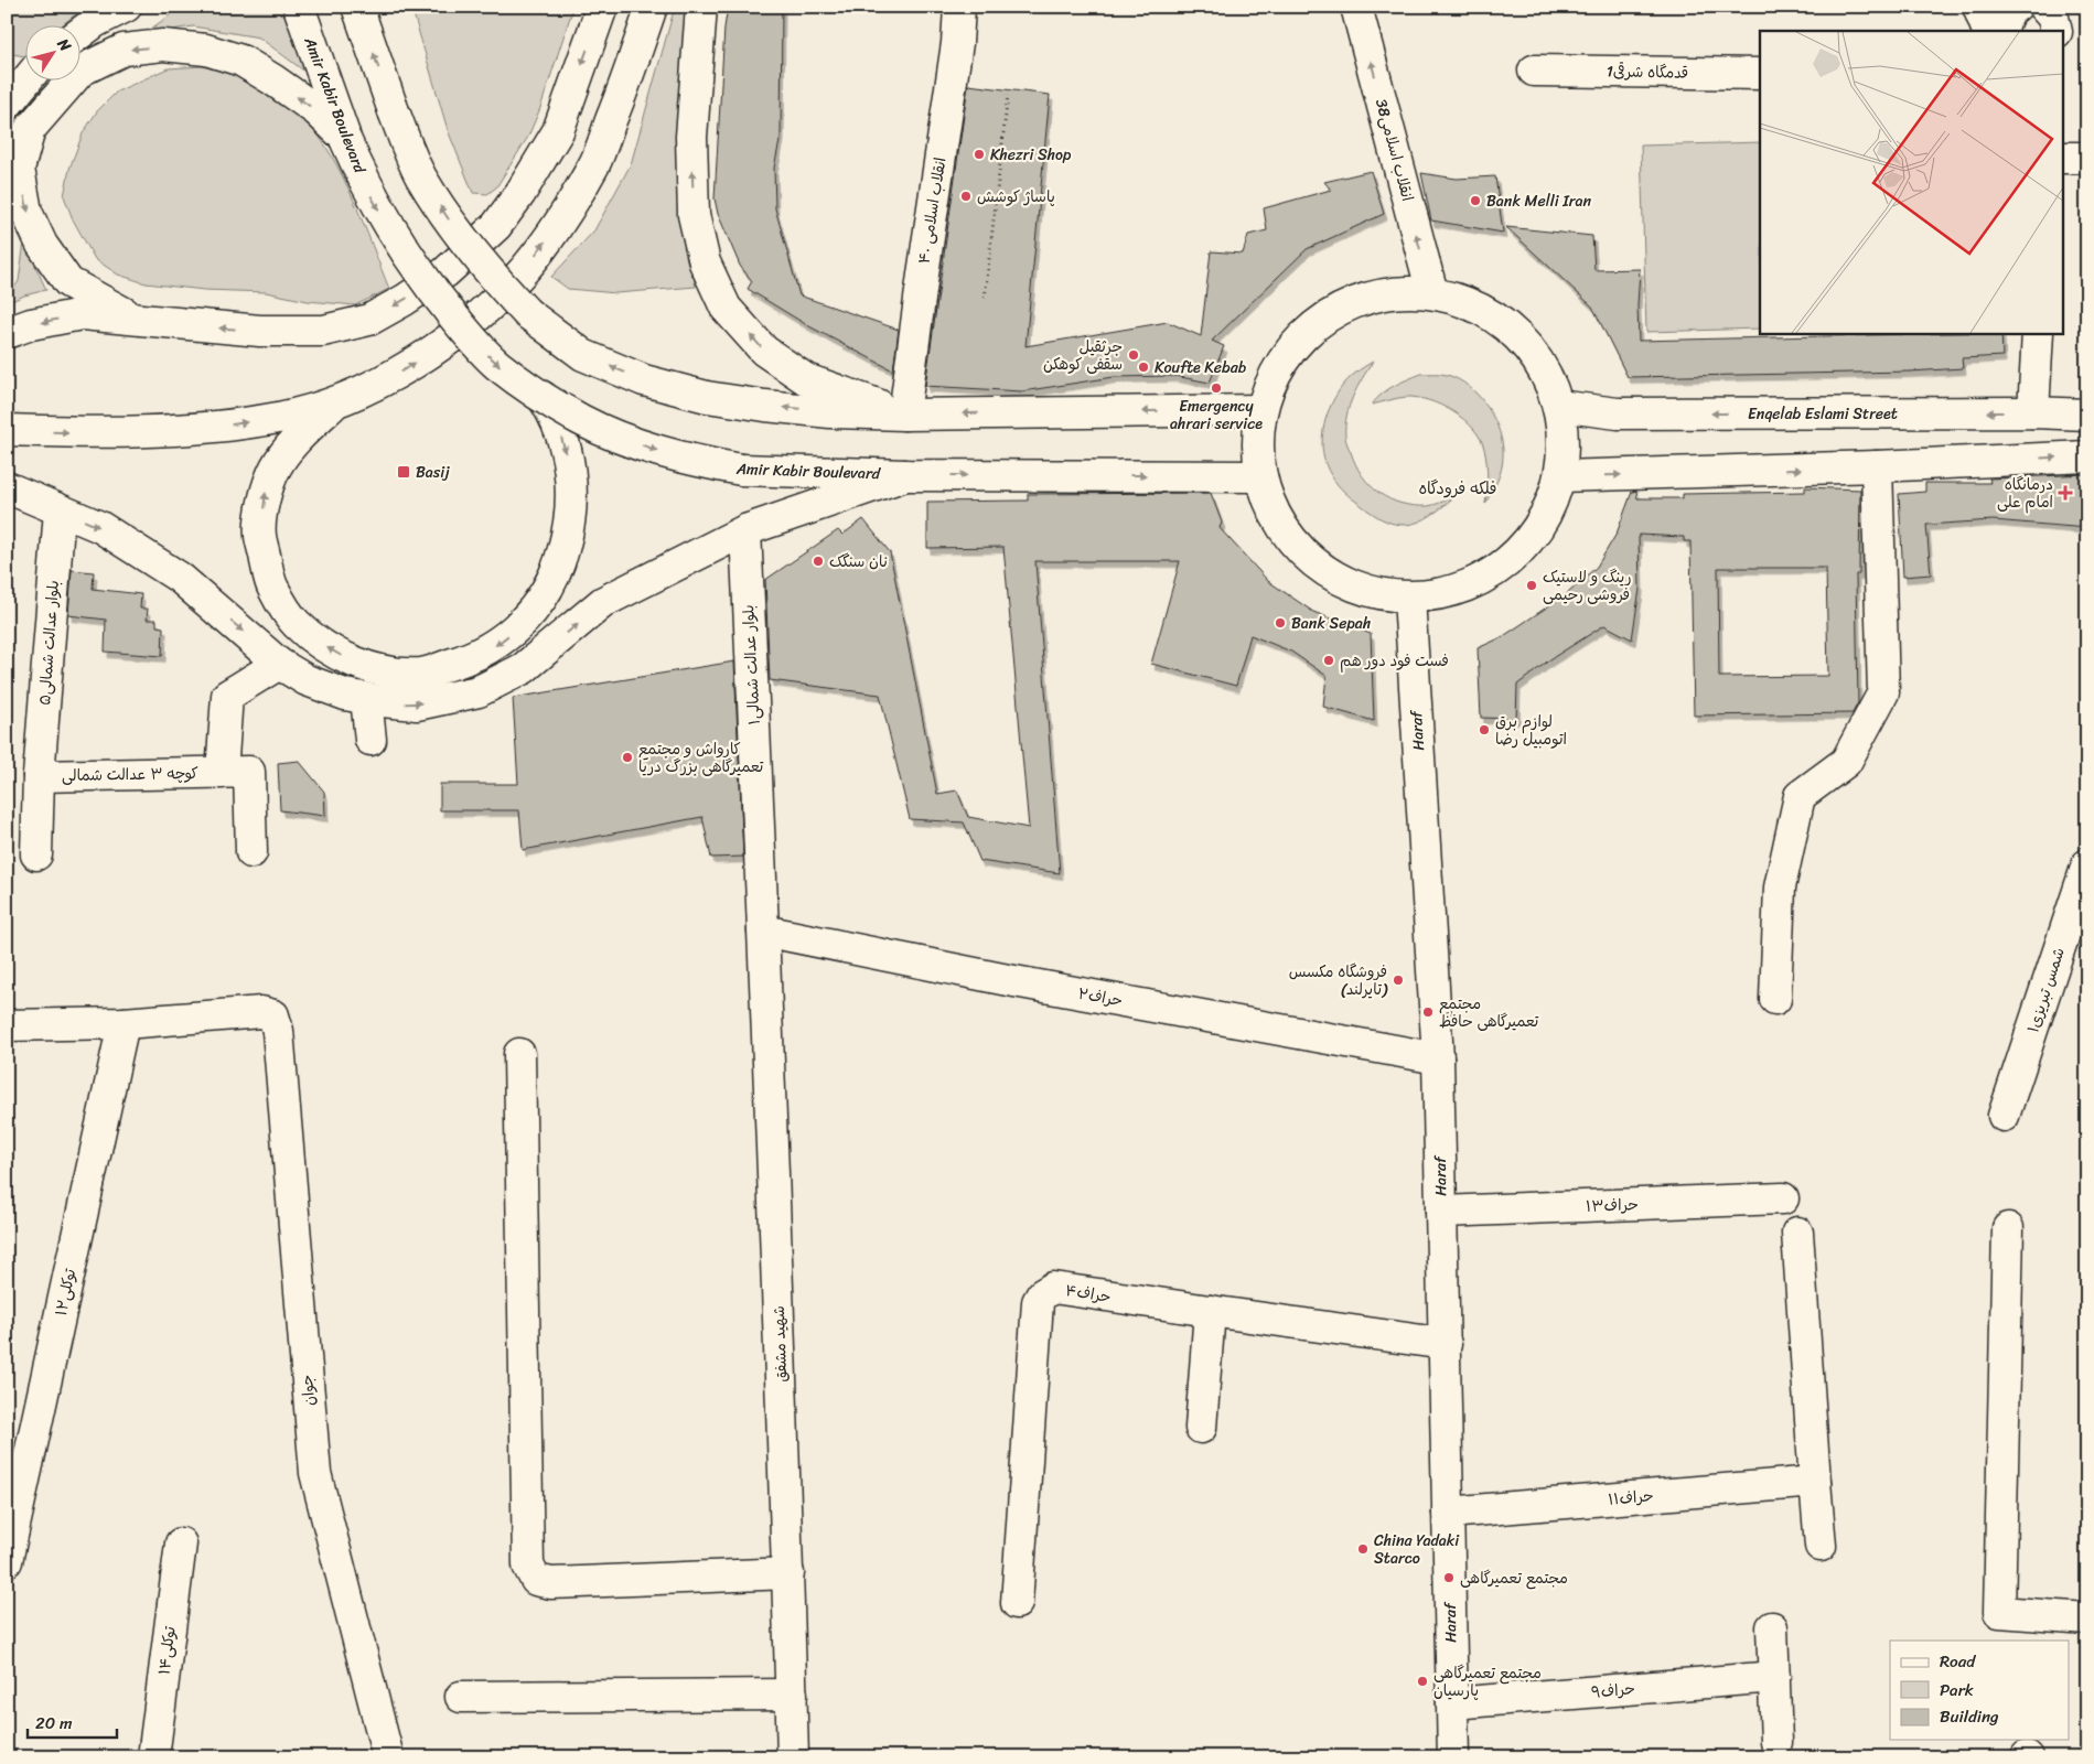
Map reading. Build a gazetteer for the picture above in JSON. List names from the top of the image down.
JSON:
{
  "streets": {
    "main road": [
      "1قدمگاه شرقی",
      "Amir Kabir Boulevard",
      "38انقلاب اسلامی",
      "انقلاب اسلامی ۴۰",
      "Enqelab Eslami Street",
      "بلوار عدالت شمالی۵",
      "بلوار عدالت شمالی۱",
      "Haraf",
      "کوچه ۳ عدالت شمالی",
      "شمس تبریزی۱",
      "حراف۲",
      "حراف۱۳",
      "توکلی۱۲",
      "حراف۴",
      "شهید مشفق",
      "جوان",
      "حراف۱۱",
      "توکلی۱۴",
      "حراف۹"
    ]
  },
  "crossings": [
    ["بلوار عدالت شمالی۵", "کوچه ۳ عدالت شمالی"],
    ["بلوار عدالت شمالی۱", "حراف۲"],
    ["بلوار عدالت شمالی۱", "شهید مشفق"],
    ["Haraf", "حراف۲"],
    ["Haraf", "حراف۱۳"],
    ["Haraf", "حراف۴"],
    ["Haraf", "حراف۱۱"],
    ["Haraf", "حراف۹"],
    ["حراف۲", "شهید مشفق"],
    ["توکلی۱۲", "جوان"]
  ],
  "one_way": ["38انقلاب اسلامی"],
  "districts": ["فلکه فرودگاه"],
  "places": {
    "other": [
      "Khezri Shop",
      "پاساژ کوشش",
      "Bank Melli Iran",
      "جرثقیل سقفی کوهکن",
      "Koufte Kebab",
      "Emergency ahrari service",
      "نان سنگک",
      "رینگ و لاستیک فروشی رحیمی",
      "Bank Sepah",
      "فست فود دور هم",
      "لوازم برق اتومبیل رضا",
      "کارواش و مجتمع تعمیرگاهی بزرگ دریا",
      "فروشگاه مکسس (تایرلند)",
      "مجتمع تعمیرگاهی حافظ",
      "China Yadaki Starco",
      "مجتمع تعمیرگاهی",
      "مجتمع تعمیرگاهی پارسیان"
    ],
    "transit": ["Basij"],
    "health": ["درمانگاه امام علی"]
  },
  "legend": ["Road", "Park", "Building"],
  "scale_bar": "20 m",
  "north": "top right"
}
